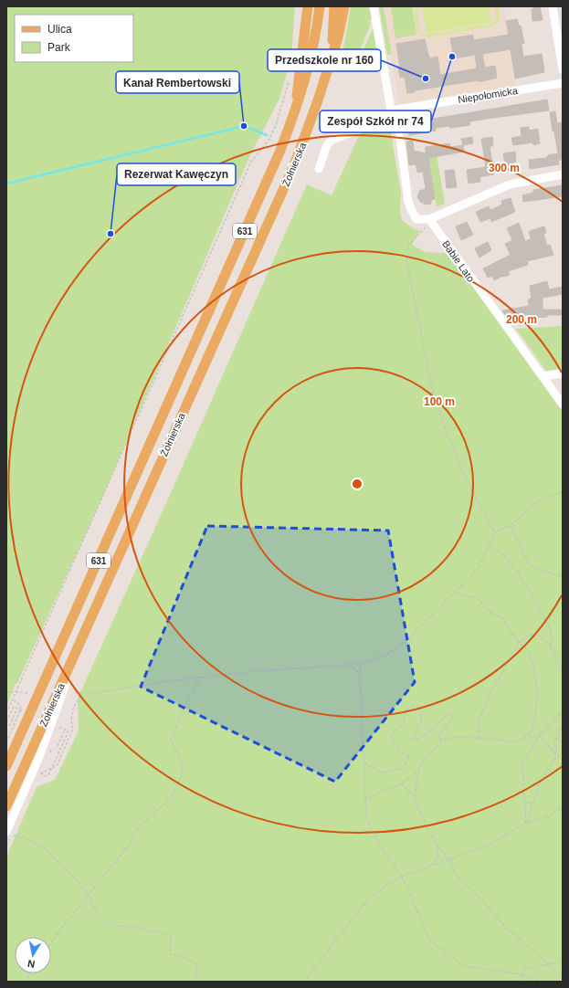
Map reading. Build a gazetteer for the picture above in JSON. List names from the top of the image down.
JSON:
{
  "streets": {
    "main road": ["Żołnierska", "631"],
    "street": ["Niepołomicka", "Babie Lato"]
  },
  "crossings": [
    ["Żołnierska", "631"]
  ],
  "places": [
    "Zespół Szkół nr 74",
    "Przedszkole nr 160",
    "Kanał Rembertowski",
    "Rezerwat Kawęczyn"
  ],
  "legend": ["Ulica", "Park"],
  "north": "bottom",
  "rings": ["300 m", "200 m", "100 m"]
}
